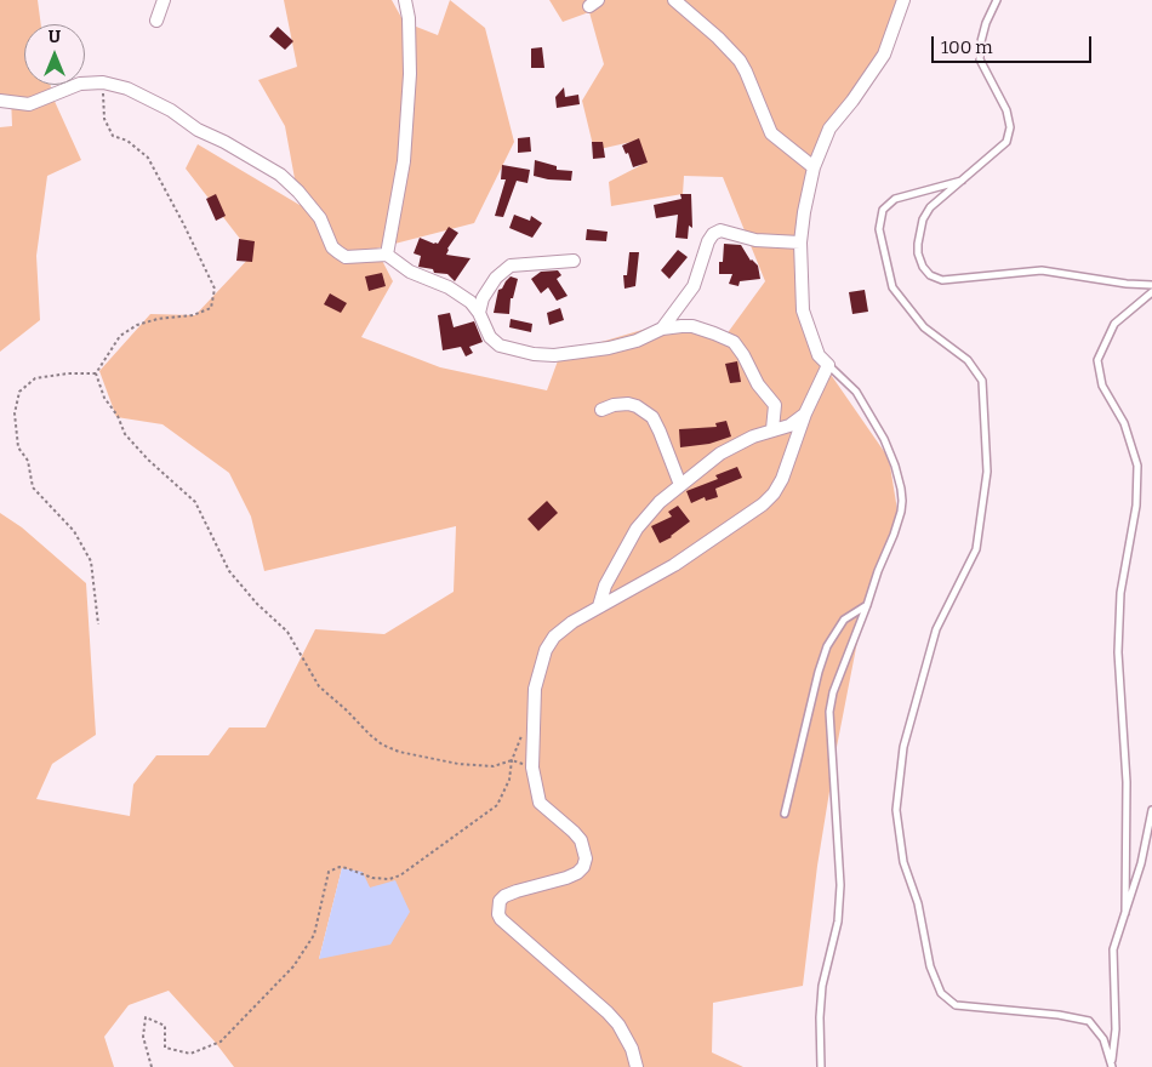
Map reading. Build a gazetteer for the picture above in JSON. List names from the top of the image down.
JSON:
{
  "scale_bar": "100 m",
  "north": "top"
}
